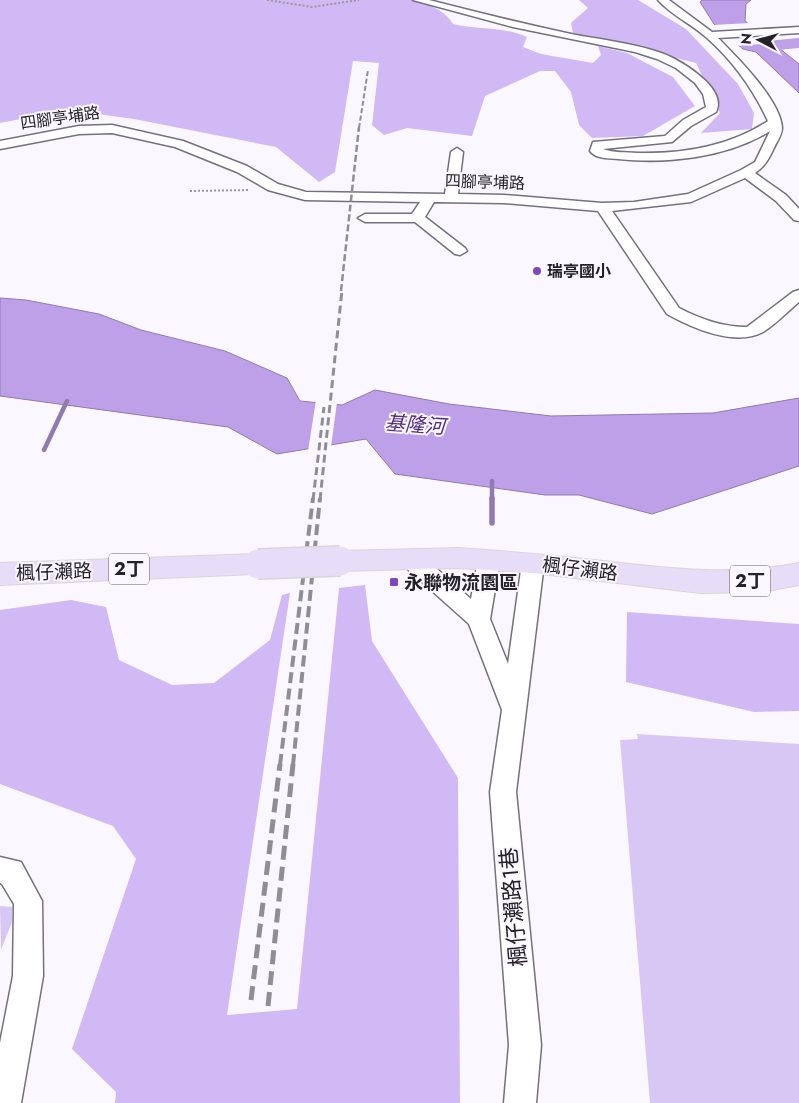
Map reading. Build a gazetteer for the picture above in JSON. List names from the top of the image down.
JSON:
{
  "streets": {
    "main road": ["2丁", "楓仔瀨路"],
    "street": ["四腳亭埔路", "楓仔瀨路1巷"]
  },
  "crossings": [
    ["楓仔瀨路", "楓仔瀨路1巷"]
  ],
  "water": ["基隆河"],
  "places": {
    "other": ["瑞亭國小"],
    "transit": ["永聯物流園區"]
  },
  "north": "left"
}
